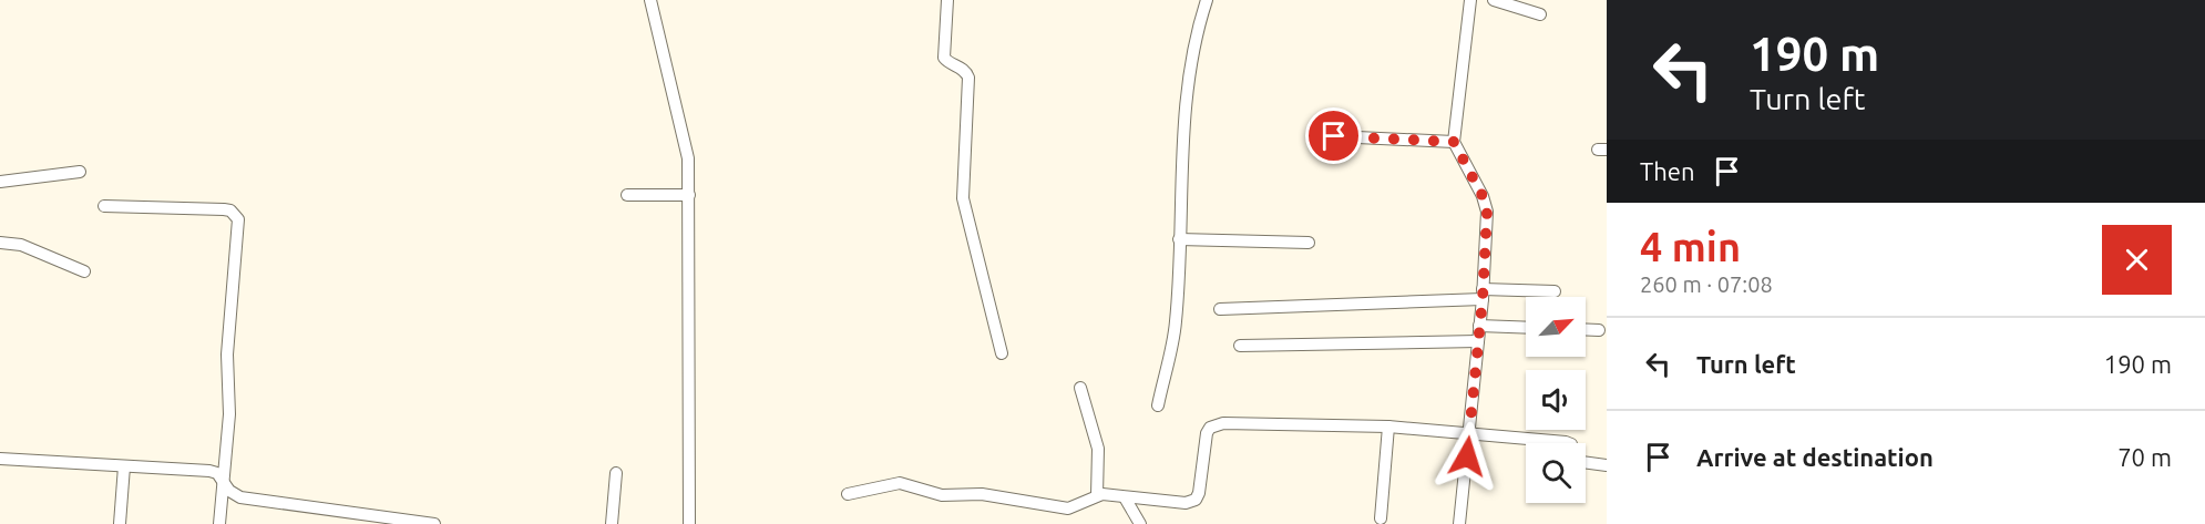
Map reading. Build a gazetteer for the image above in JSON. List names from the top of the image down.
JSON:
{
  "north": "top right",
  "page": {
    "turn": ["190 m", "Turn left"],
    "then": "Then",
    "heading": ["4 min", "260 m · 07:08"],
    "list": [
      {
        "name": "Turn left",
        "value": "190 m"
      },
      {
        "name": "Arrive at destination",
        "value": "70 m"
      }
    ]
  }
}
